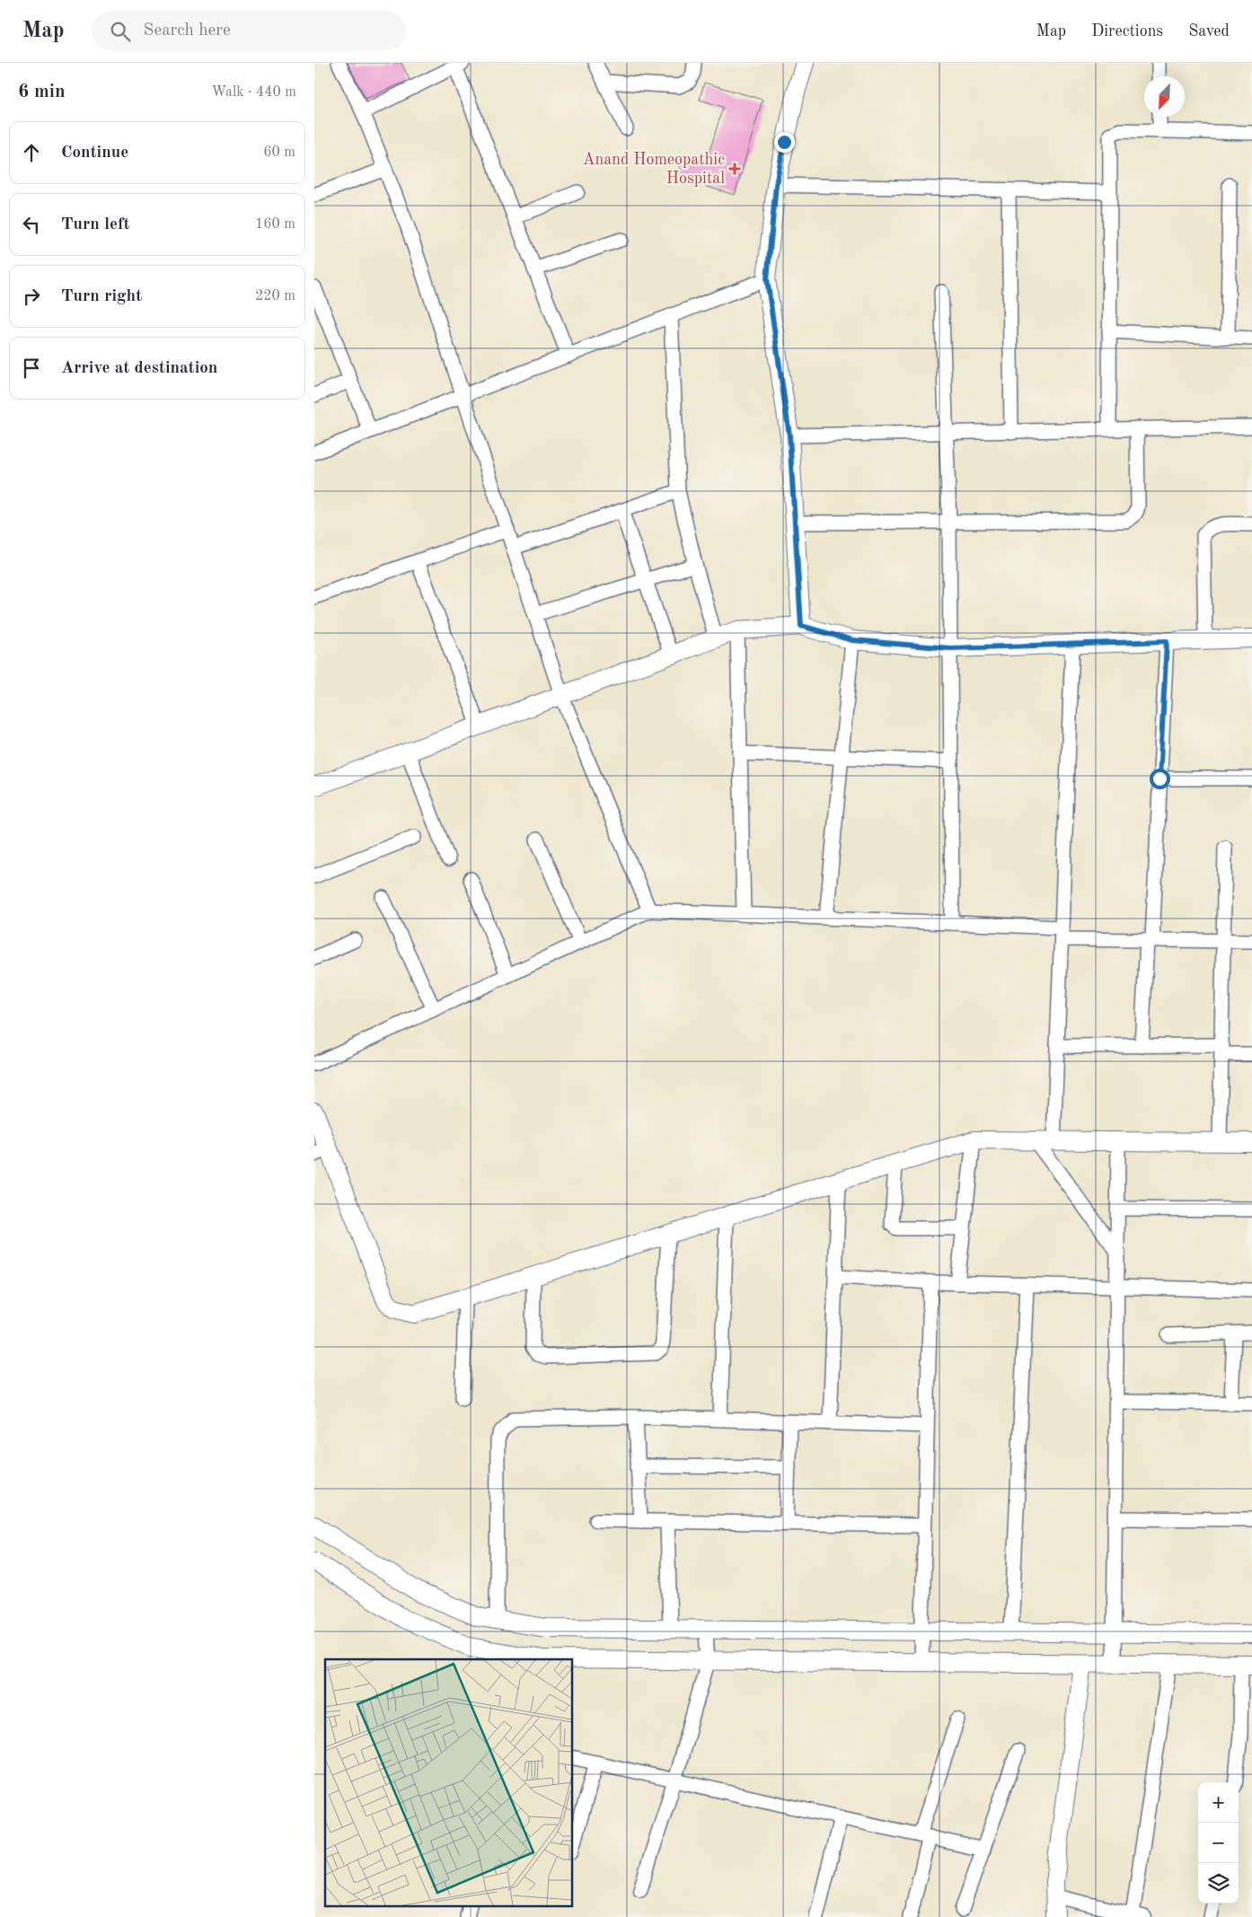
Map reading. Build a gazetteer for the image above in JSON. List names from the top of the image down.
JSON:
{
  "places": {
    "health": ["Anand Homeopathic Hospital"]
  },
  "north": "bottom left",
  "page": {
    "header": "Map",
    "search": "Search here",
    "nav": ["Map", "Directions", "Saved"],
    "heading": ["6 min", "Walk · 440 m"],
    "list": [
      ["Continue", "60 m"],
      ["Turn left", "160 m"],
      ["Turn right", "220 m"],
      "Arrive at destination"
    ],
    "map_buttons": ["+", "−"]
  }
}
